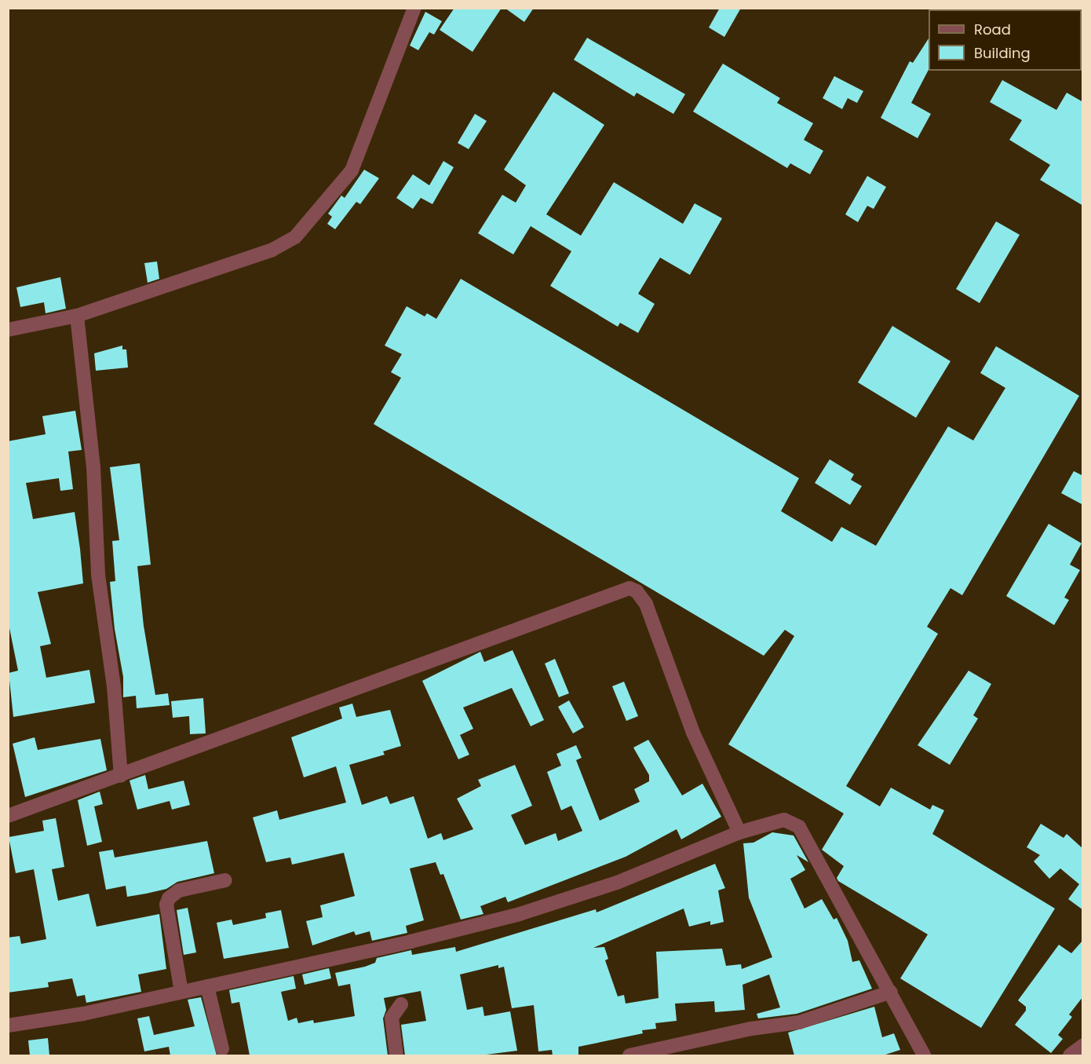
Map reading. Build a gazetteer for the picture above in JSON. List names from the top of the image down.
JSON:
{
  "legend": ["Road", "Building"]
}
